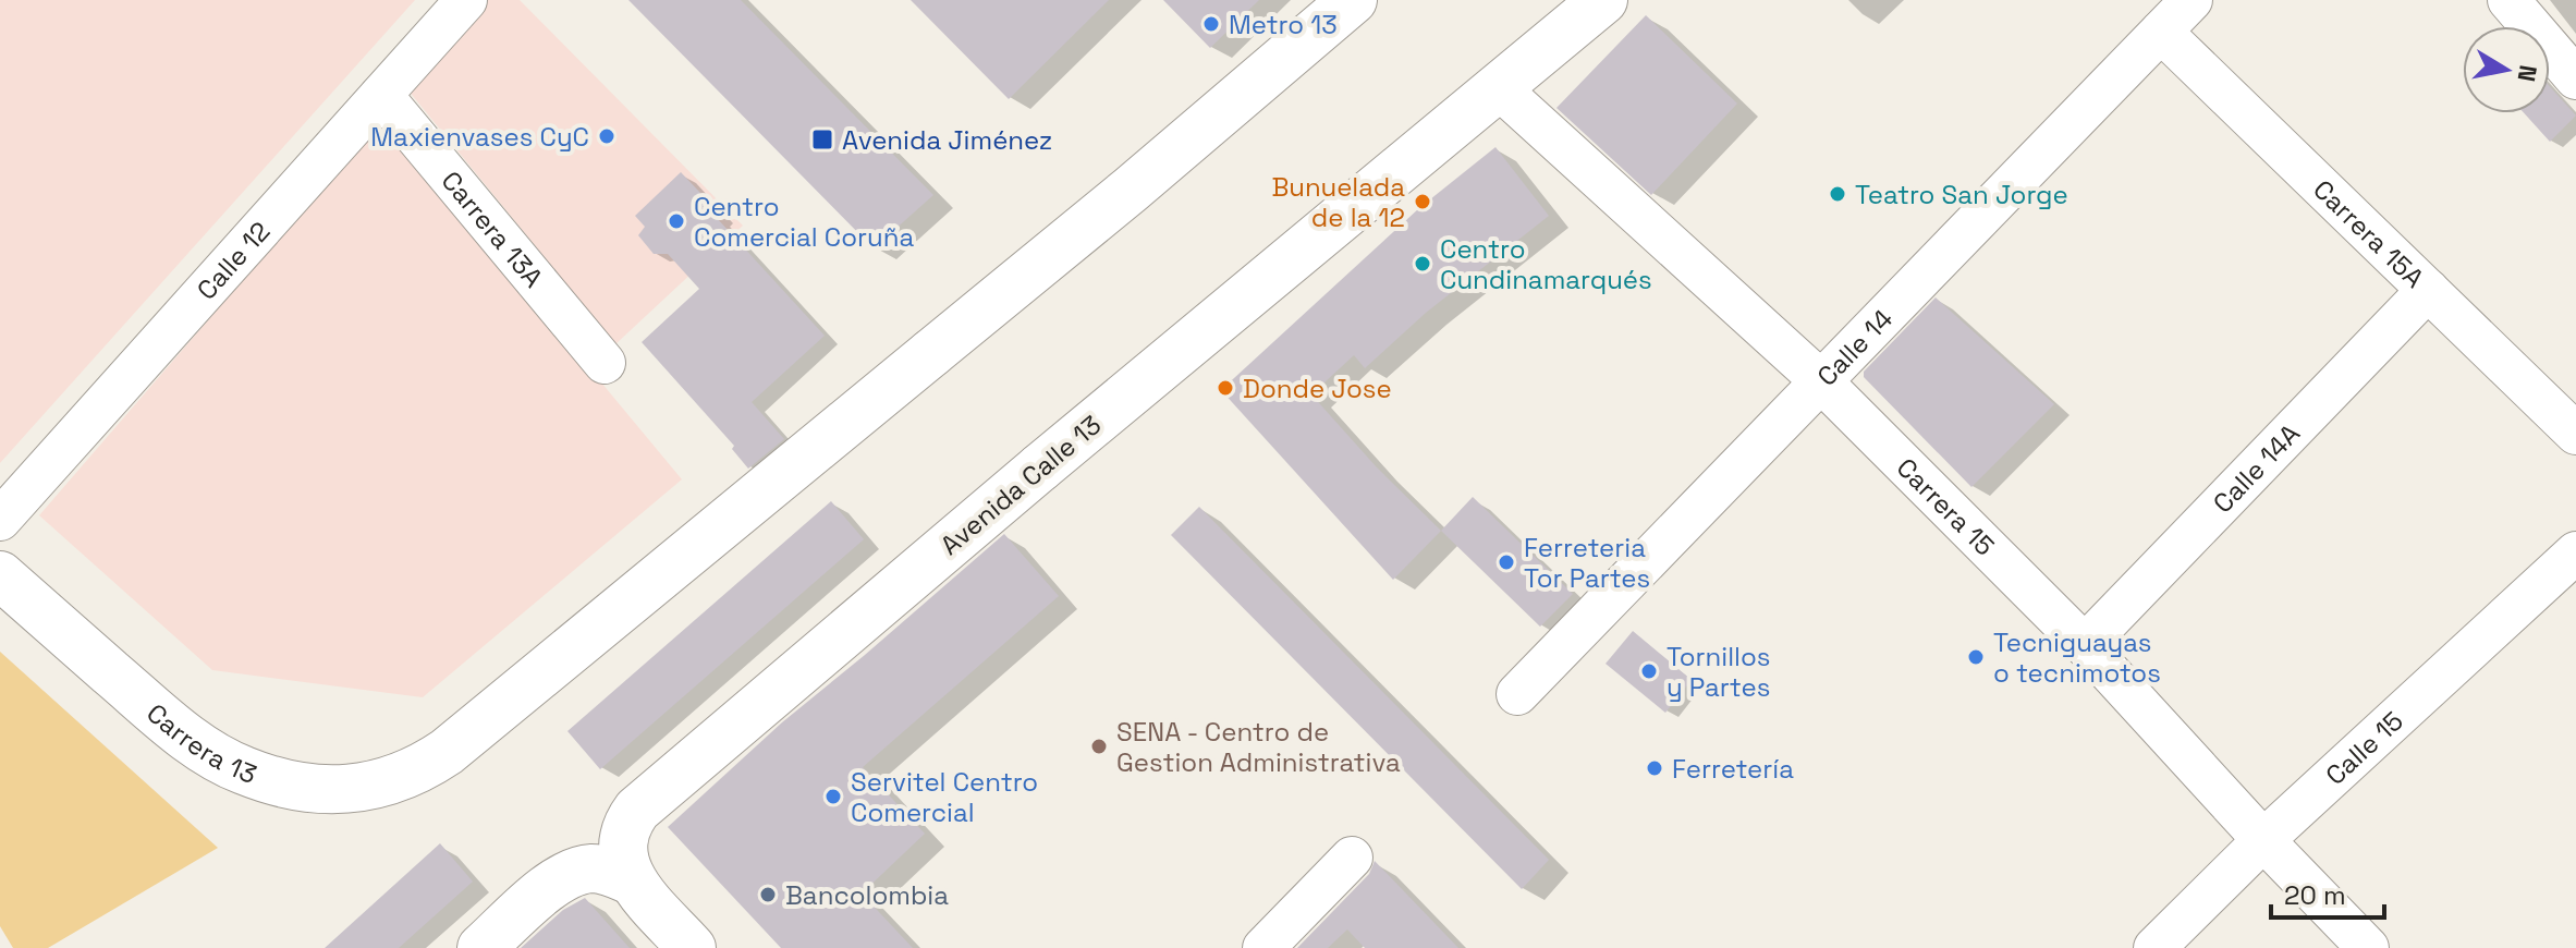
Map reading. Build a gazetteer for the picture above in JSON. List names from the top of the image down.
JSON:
{
  "streets": {
    "street": [
      "Carrera 13A",
      "Carrera 15A",
      "Calle 12",
      "Calle 14",
      "Calle 14A",
      "Avenida Calle 13",
      "Carrera 15",
      "Carrera 13",
      "Calle 15"
    ]
  },
  "crossings": [
    ["Carrera 13A", "Calle 12"],
    ["Carrera 15A", "Calle 14"],
    ["Carrera 15A", "Calle 14A"],
    ["Calle 14", "Carrera 15"],
    ["Calle 14A", "Carrera 15"],
    ["Avenida Calle 13", "Carrera 15"],
    ["Carrera 15", "Calle 15"]
  ],
  "places": {
    "other": [
      "Metro 13",
      "Maxienvases CyC",
      "Teatro San Jorge",
      "Bunuelada de la 12",
      "Centro Comercial Coruña",
      "Centro Cundinamarqués",
      "Donde Jose",
      "Ferreteria Tor Partes",
      "Tecniguayas o tecnimotos",
      "Tornillos y Partes",
      "SENA - Centro de Gestion Administrativa",
      "Ferretería",
      "Servitel Centro Comercial",
      "Bancolombia"
    ],
    "transit": ["Avenida Jiménez"]
  },
  "scale_bar": "20 m",
  "north": "right"
}
